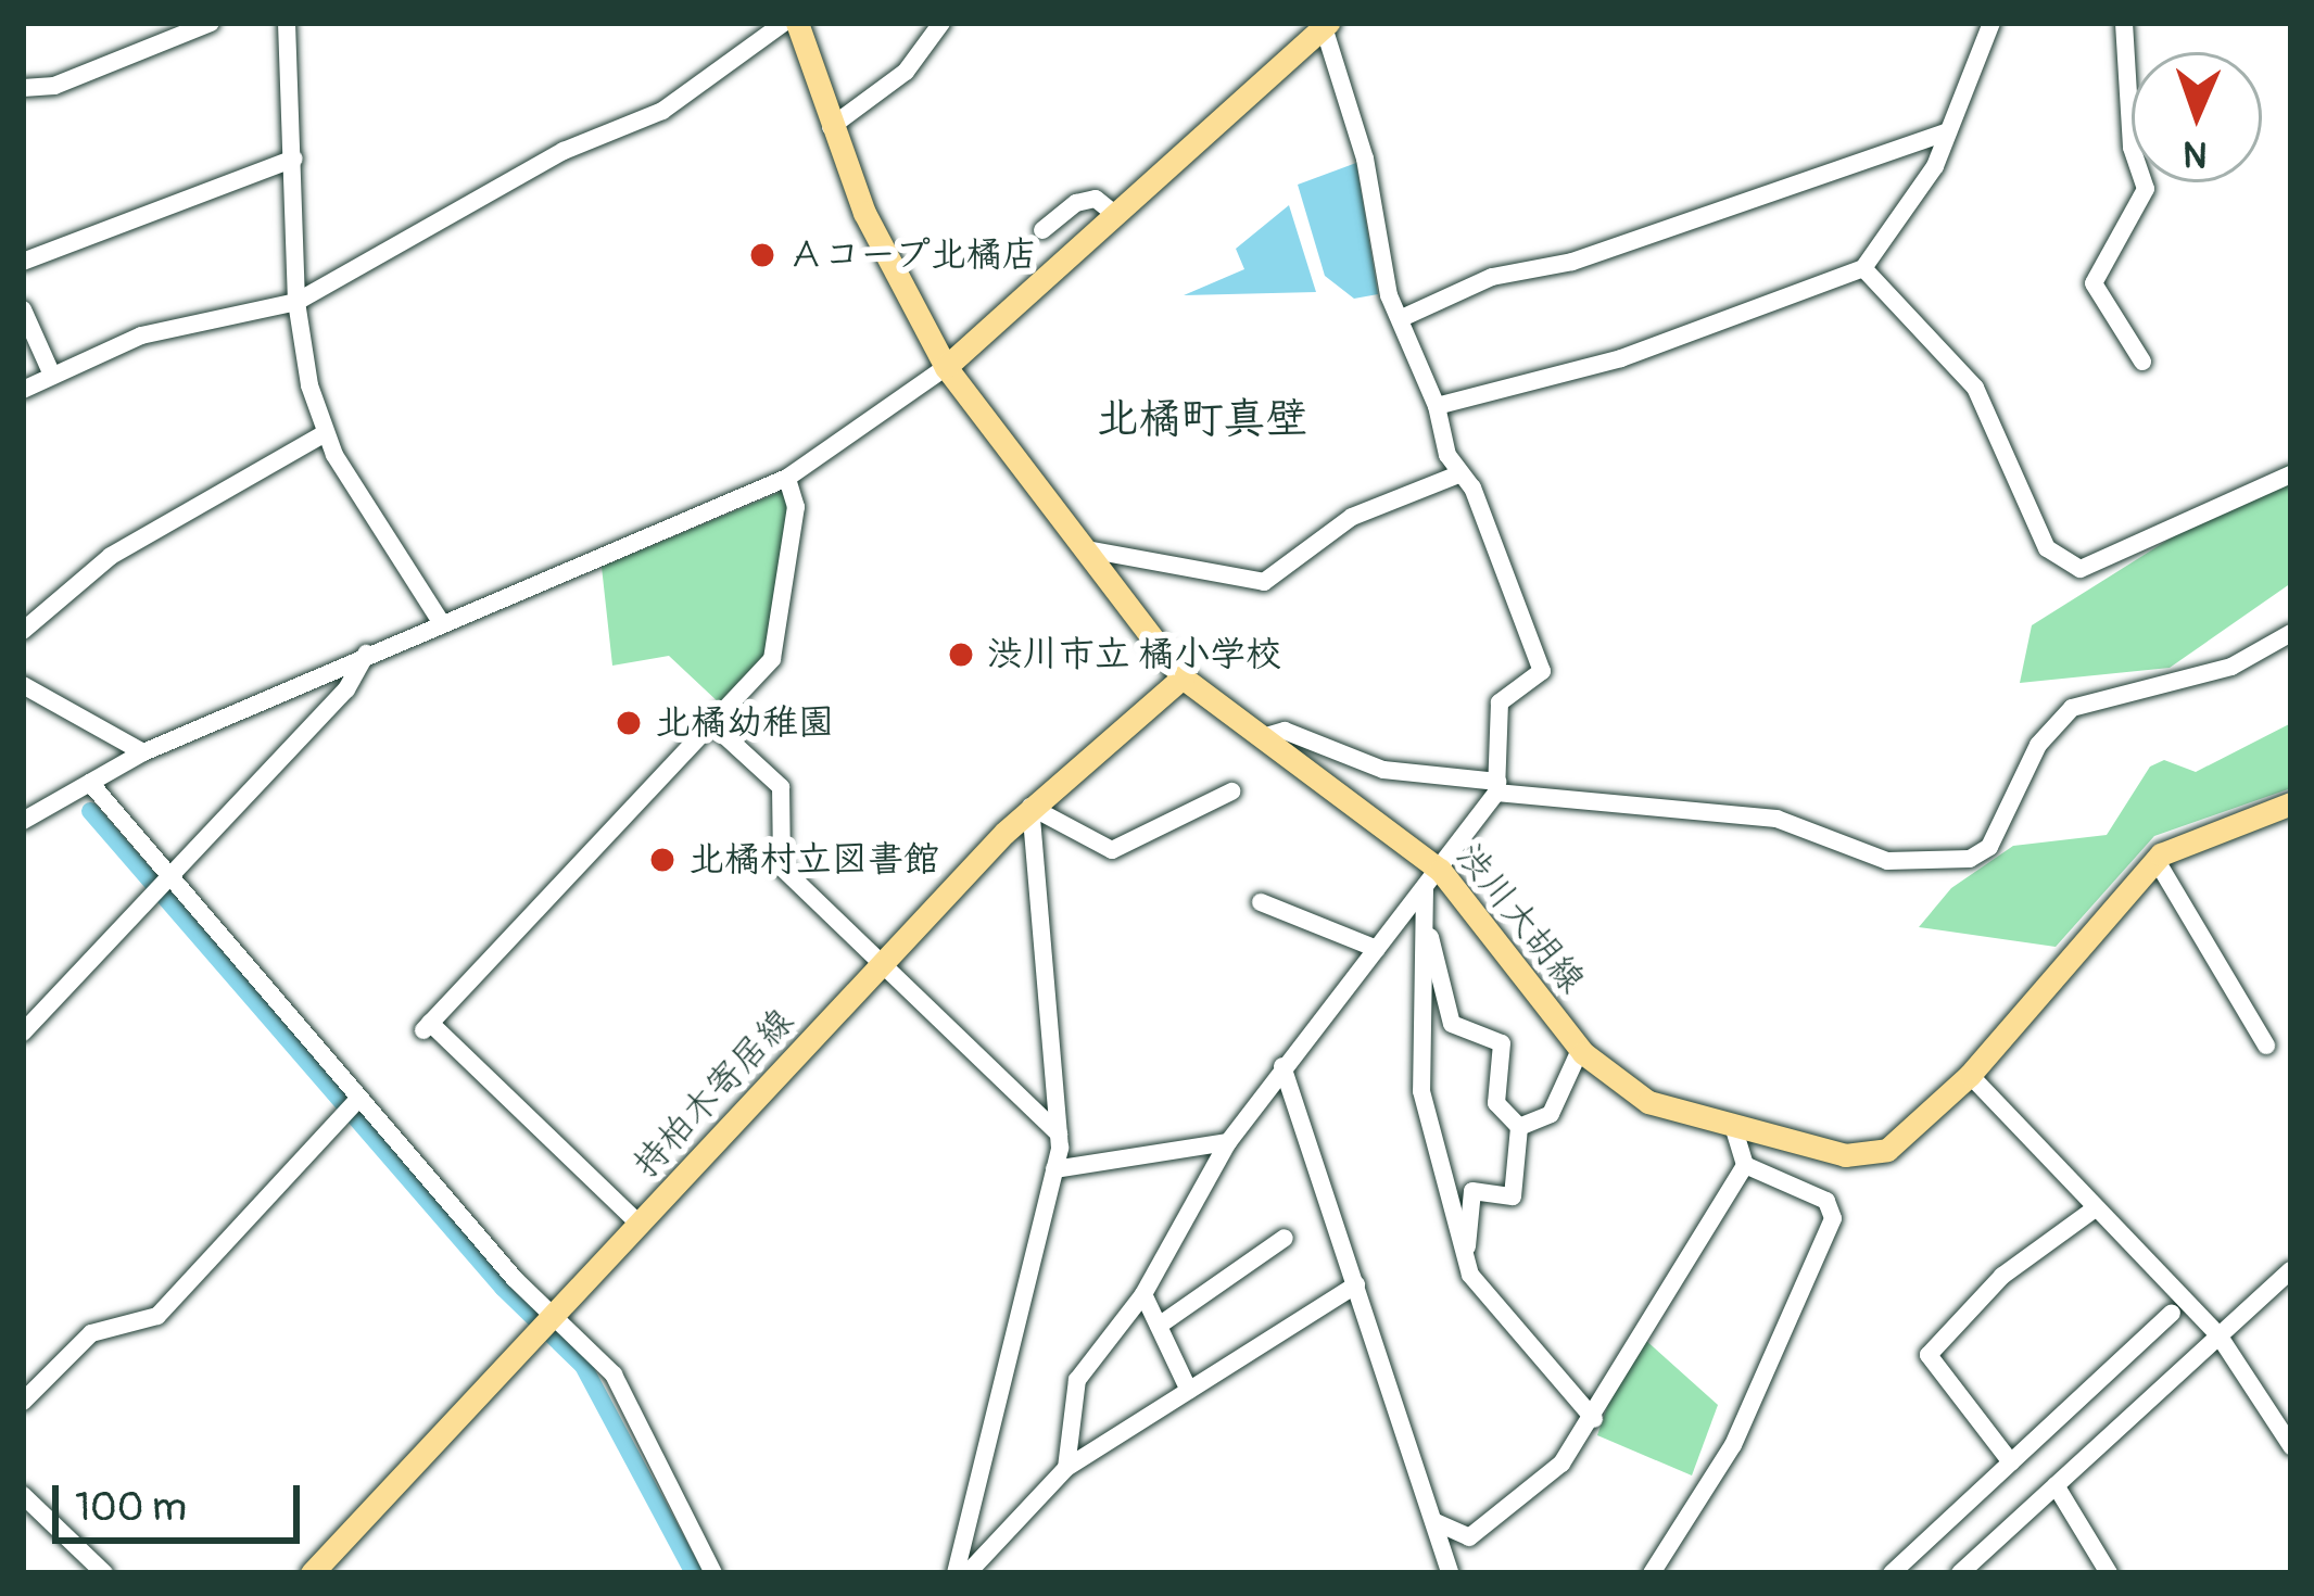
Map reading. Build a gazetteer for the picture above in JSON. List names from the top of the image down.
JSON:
{
  "streets": {
    "main road": ["渋川大胡線", "持柏木寄居線"]
  },
  "crossings": [
    ["渋川大胡線", "持柏木寄居線"]
  ],
  "districts": ["北橘町真壁"],
  "places": [
    "Ａコープ北橘店",
    "渋川市立 橘小学校",
    "北橘幼稚園",
    "北橘村立図書館"
  ],
  "scale_bar": "100 m",
  "north": "bottom"
}
